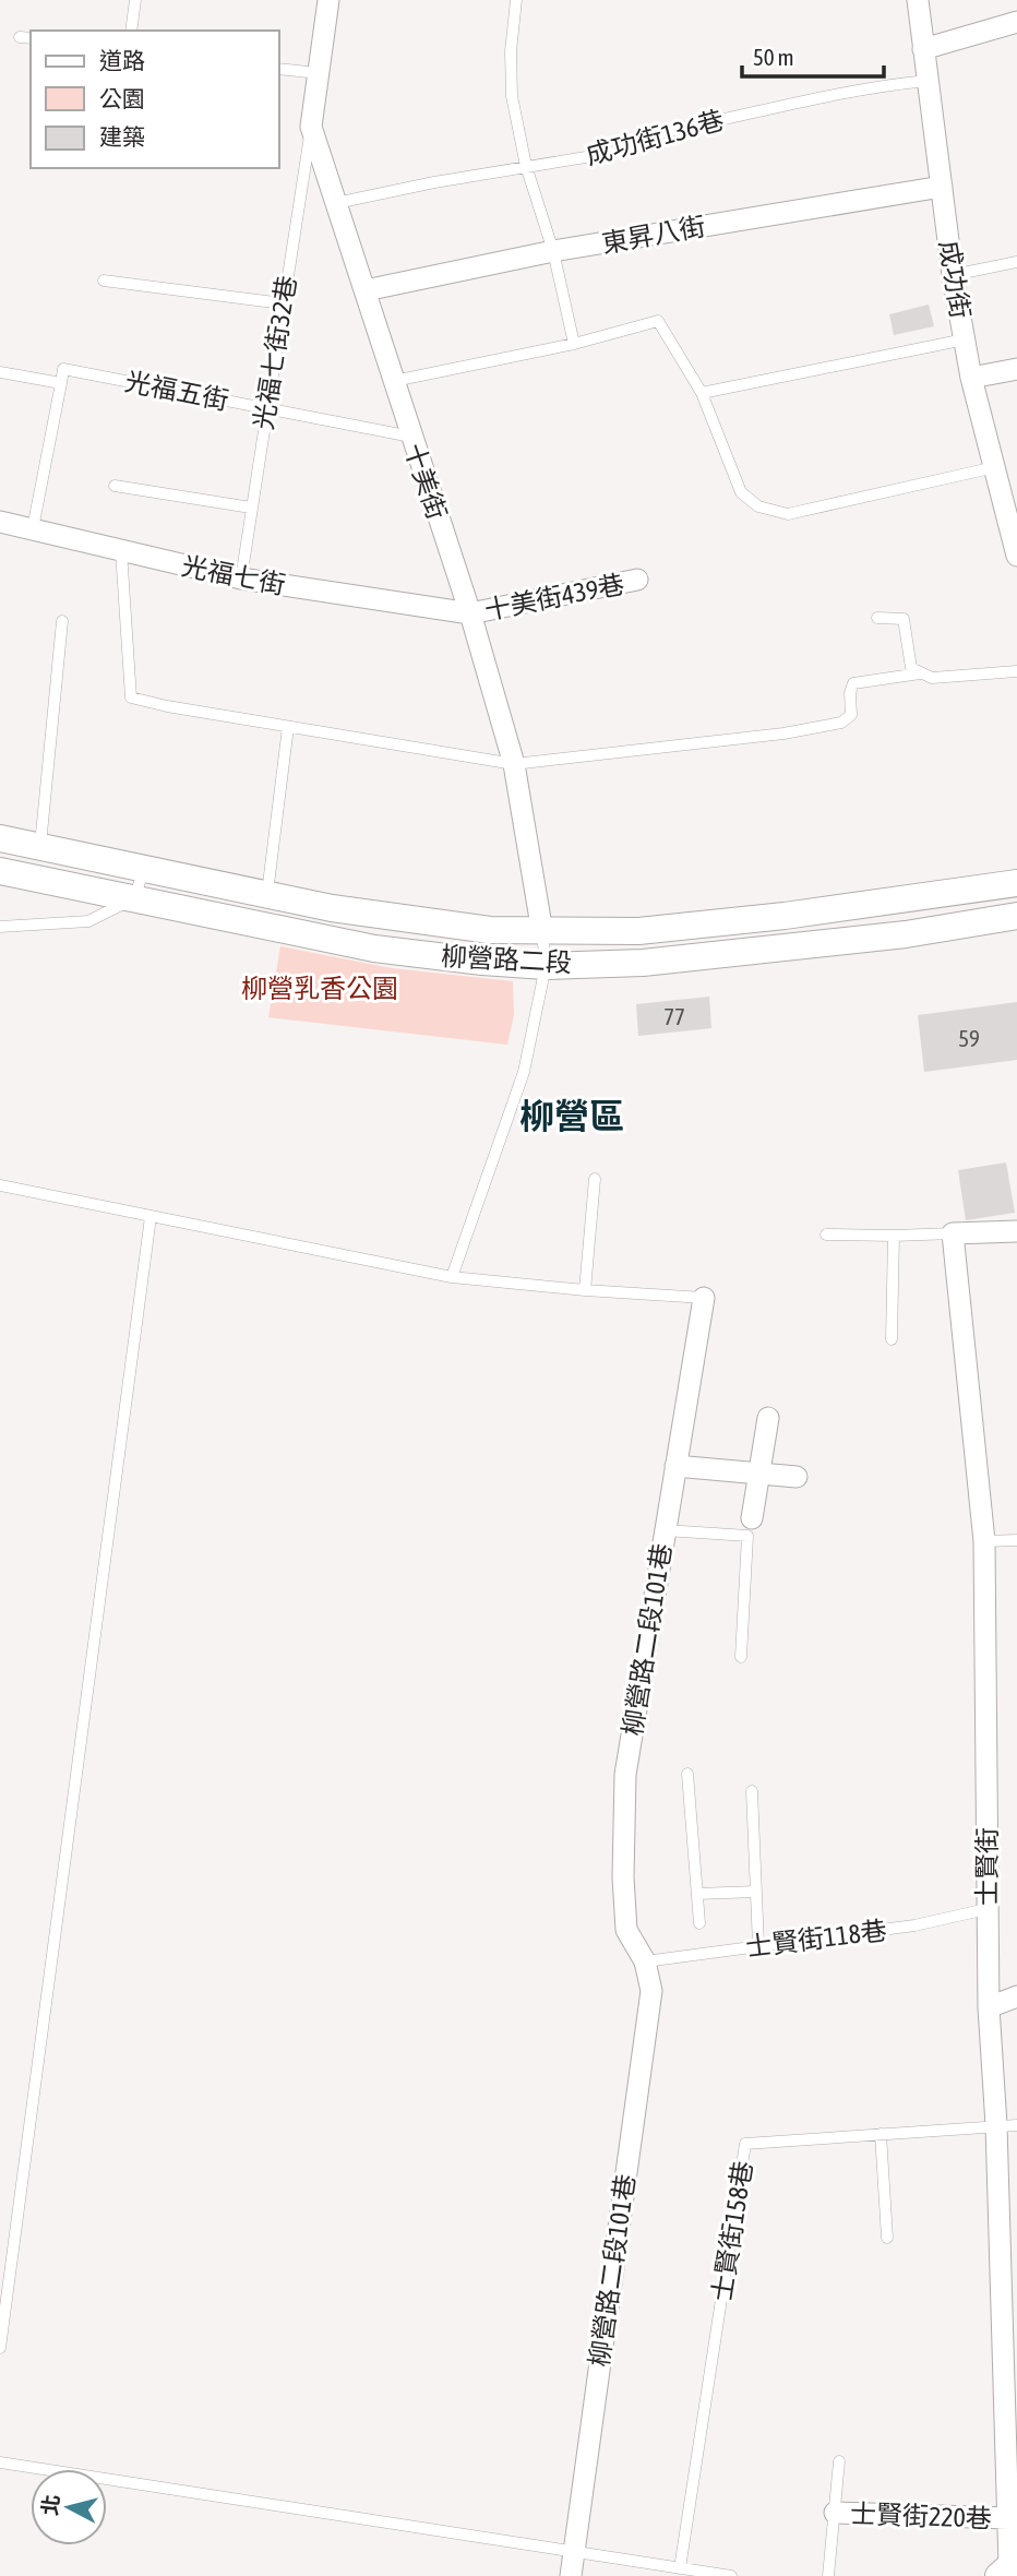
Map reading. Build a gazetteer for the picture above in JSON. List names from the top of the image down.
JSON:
{
  "streets": {
    "street": [
      "東昇八街",
      "成功街",
      "十美街",
      "光福七街",
      "十美街439巷",
      "柳營路二段",
      "柳營路二段101巷",
      "士賢街",
      "士賢街220巷"
    ],
    "lane": [
      "成功街136巷",
      "光福七街32巷",
      "光福五街",
      "士賢街118巷",
      "士賢街158巷"
    ]
  },
  "crossings": [
    ["成功街136巷", "成功街"],
    ["成功街136巷", "十美街"],
    ["東昇八街", "成功街"],
    ["東昇八街", "十美街"],
    ["光福七街32巷", "光福五街"],
    ["光福七街32巷", "十美街"],
    ["光福七街32巷", "光福七街"],
    ["光福五街", "十美街"],
    ["十美街", "光福七街"],
    ["十美街", "十美街439巷"],
    ["十美街", "柳營路二段"],
    ["光福七街", "十美街439巷"],
    ["柳營路二段101巷", "士賢街118巷"],
    ["士賢街", "士賢街118巷"],
    ["士賢街", "士賢街158巷"],
    ["士賢街", "士賢街220巷"]
  ],
  "districts": ["柳營區"],
  "parks": ["柳營乳香公園"],
  "house_numbers": ["77", "59"],
  "legend": ["道路", "公園", "建築"],
  "scale_bar": "50 m",
  "north": "left"
}
